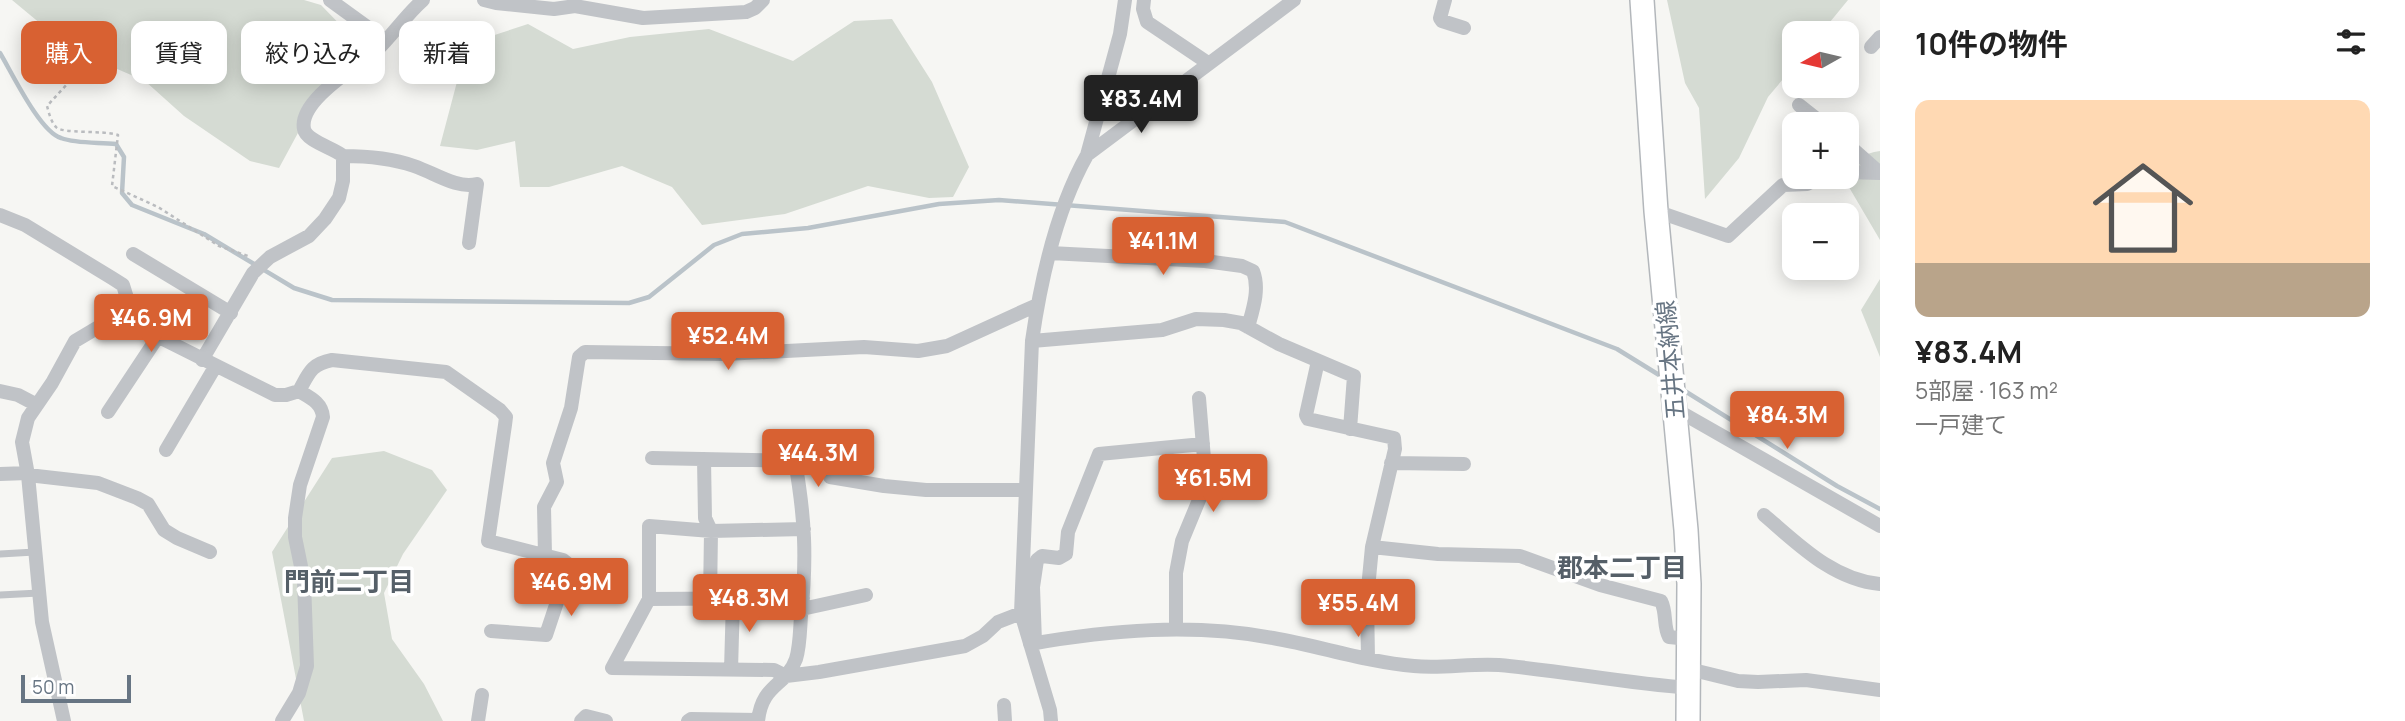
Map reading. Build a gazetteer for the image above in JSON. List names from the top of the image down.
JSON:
{
  "streets": {
    "main road": ["五井本納線"]
  },
  "districts": ["郡本二丁目", "門前二丁目"],
  "scale_bar": "50 m",
  "north": "left",
  "page": {
    "heading": "10件の物件",
    "map_buttons": ["+", "−"],
    "chip": [
      "購入",
      "賃貸",
      "絞り込み",
      "新着"
    ],
    "price": [
      "¥83.4M",
      "¥41.1M",
      "¥46.9M",
      "¥52.4M",
      "¥84.3M",
      "¥44.3M",
      "¥61.5M",
      "¥46.9M",
      "¥48.3M",
      "¥55.4M"
    ],
    "list": [
      {
        "name": "¥83.4M",
        "note": "5部屋 · 163 m² · 一戸建て"
      }
    ],
    "scale": "50 m"
  }
}
